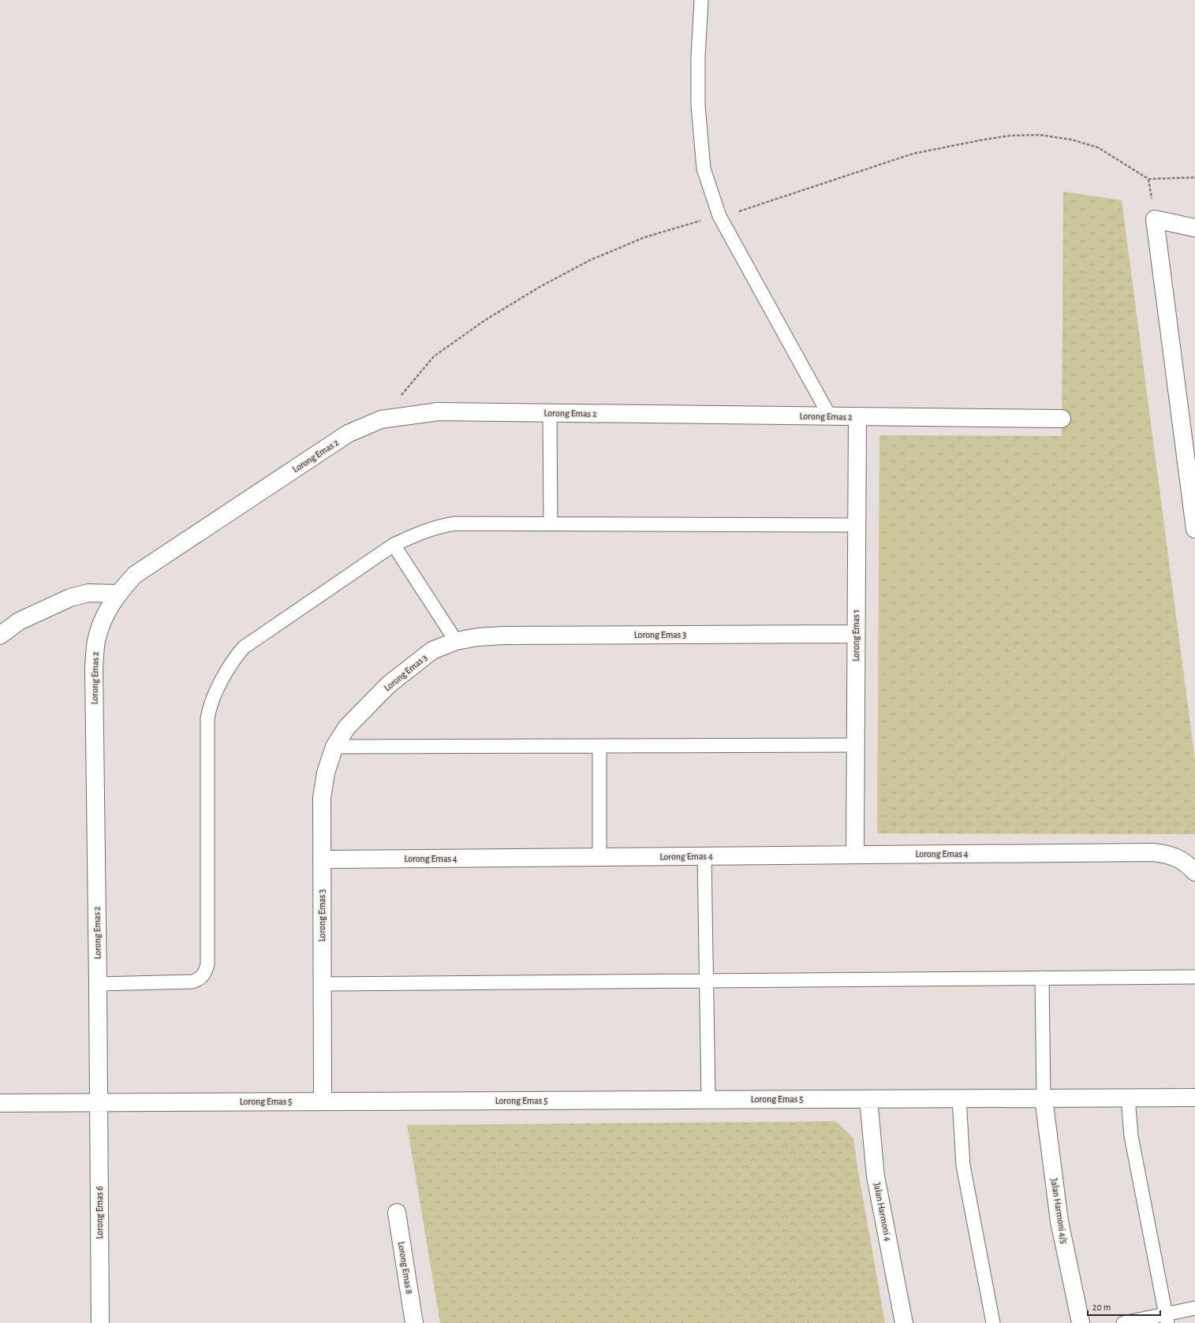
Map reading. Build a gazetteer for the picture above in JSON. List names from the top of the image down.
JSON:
{
  "streets": {
    "street": [
      "Lorong Emas 2",
      "Lorong Emas 3",
      "Lorong Emas 1",
      "Lorong Emas 4",
      "Lorong Emas 5",
      "Jalan Harmoni 4/5",
      "Jalan Harmoni 4",
      "Lorong Emas 6",
      "Lorong Emas 8"
    ]
  },
  "crossings": [
    ["Lorong Emas 2", "Lorong Emas 1"],
    ["Lorong Emas 2", "Lorong Emas 5"],
    ["Lorong Emas 2", "Lorong Emas 6"],
    ["Lorong Emas 3", "Lorong Emas 1"],
    ["Lorong Emas 3", "Lorong Emas 4"],
    ["Lorong Emas 3", "Lorong Emas 5"],
    ["Lorong Emas 1", "Lorong Emas 4"],
    ["Lorong Emas 5", "Jalan Harmoni 4/5"],
    ["Lorong Emas 5", "Jalan Harmoni 4"],
    ["Lorong Emas 5", "Lorong Emas 6"]
  ],
  "scale_bar": "20 m"
}
